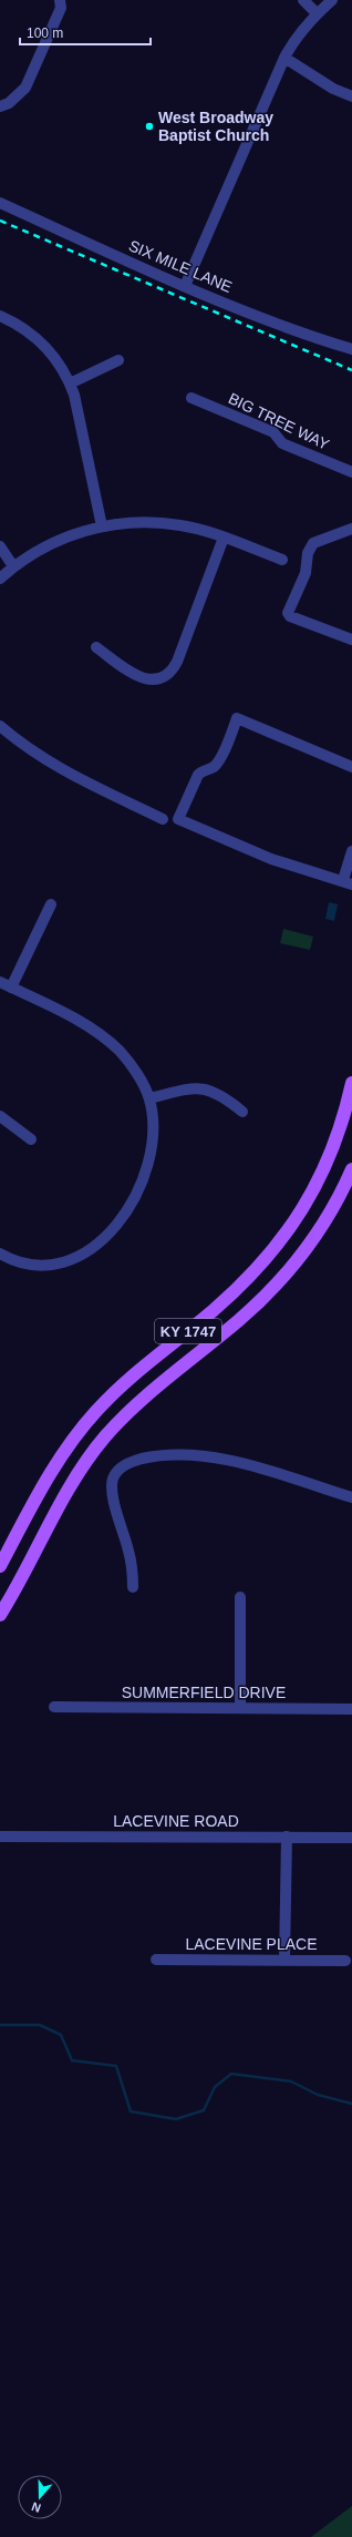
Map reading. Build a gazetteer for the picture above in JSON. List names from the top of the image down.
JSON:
{
  "streets": {
    "main road": ["KY 1747"],
    "street": [
      "SIX MILE LANE",
      "BIG TREE WAY",
      "SUMMERFIELD DRIVE",
      "LACEVINE ROAD",
      "LACEVINE PLACE"
    ]
  },
  "places": ["West Broadway Baptist Church"],
  "scale_bar": "100 m",
  "north": "bottom"
}
